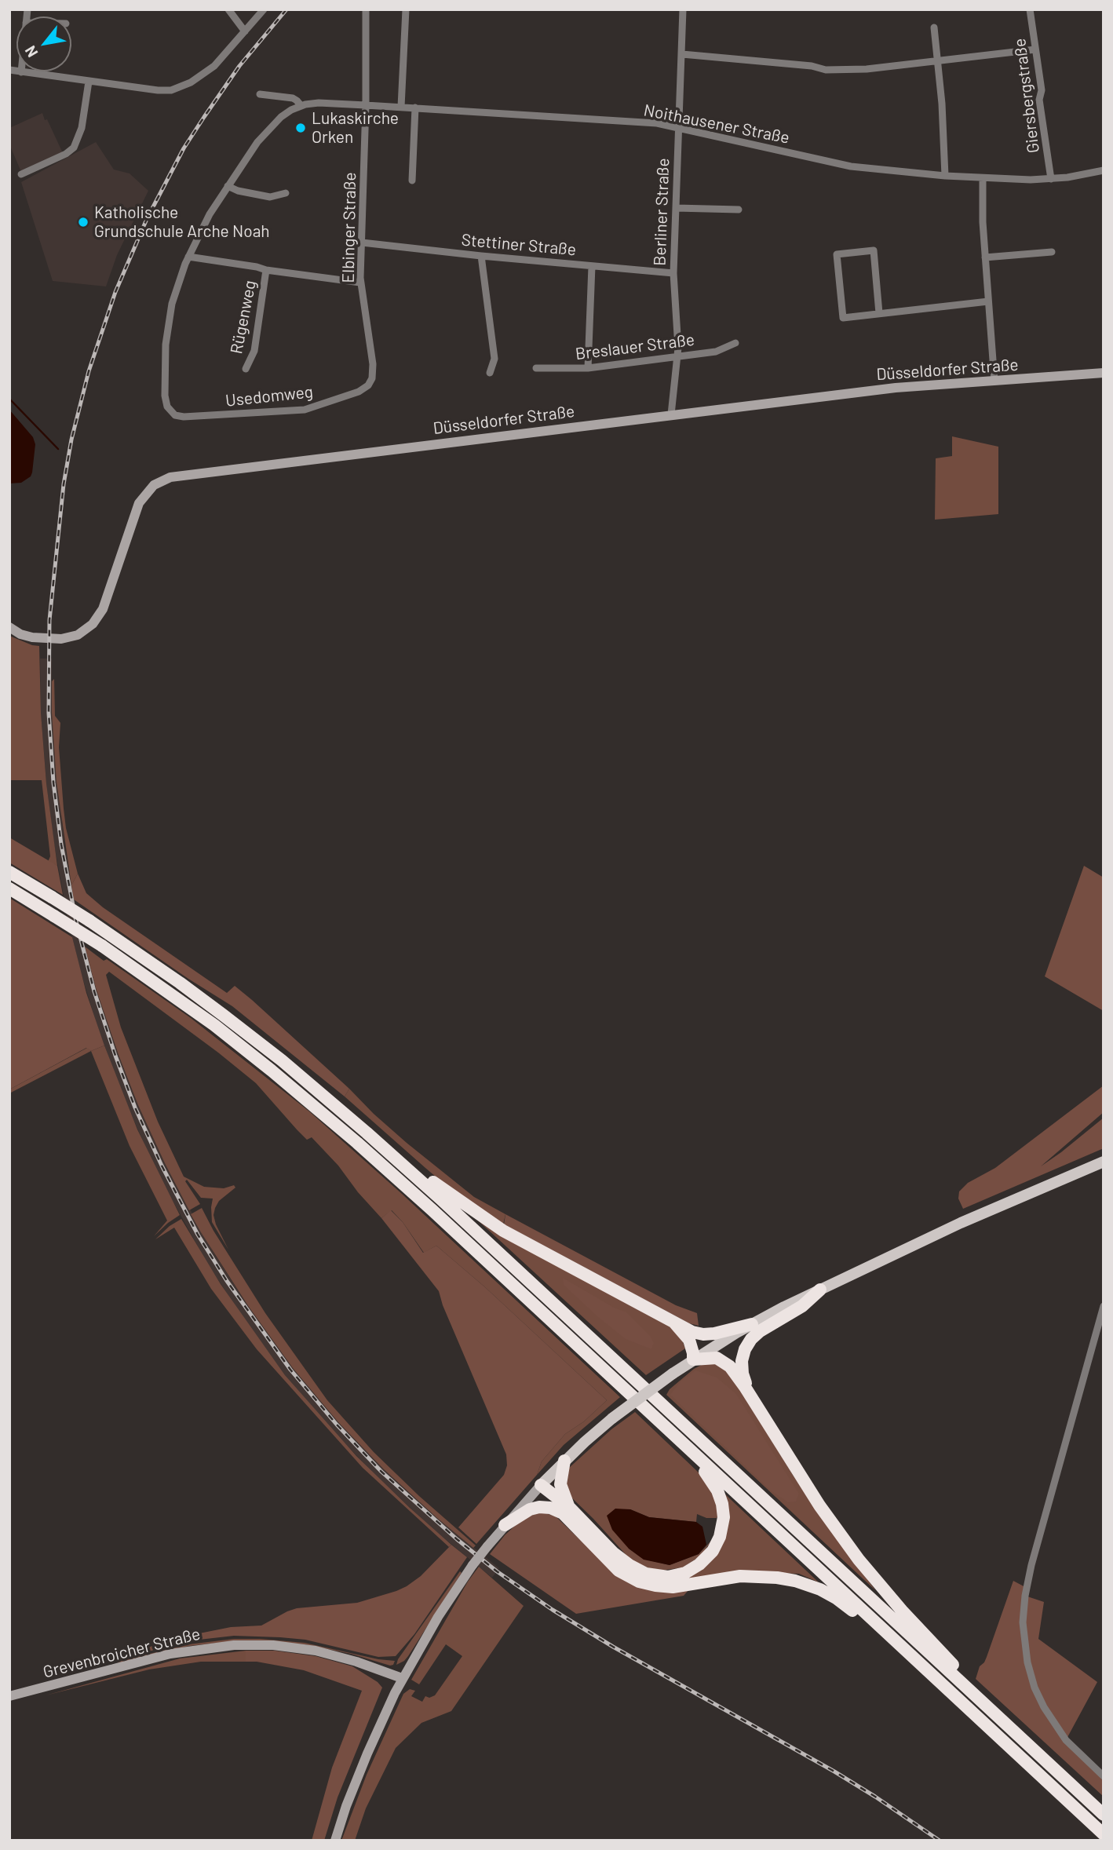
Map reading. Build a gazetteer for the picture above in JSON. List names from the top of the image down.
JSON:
{
  "streets": {
    "street": [
      "Giersbergstraße",
      "Noithausener Straße",
      "Berliner Straße",
      "Elbinger Straße",
      "Stettiner Straße",
      "Rügenweg",
      "Breslauer Straße",
      "Düsseldorfer Straße",
      "Usedomweg",
      "Grevenbroicher Straße"
    ]
  },
  "crossings": [
    ["Giersbergstraße", "Noithausener Straße"],
    ["Noithausener Straße", "Berliner Straße"],
    ["Noithausener Straße", "Elbinger Straße"],
    ["Berliner Straße", "Stettiner Straße"],
    ["Berliner Straße", "Breslauer Straße"],
    ["Berliner Straße", "Düsseldorfer Straße"],
    ["Elbinger Straße", "Stettiner Straße"],
    ["Elbinger Straße", "Usedomweg"]
  ],
  "places": ["Lukaskirche Orken", "Katholische Grundschule Arche Noah"],
  "north": "bottom left"
}
